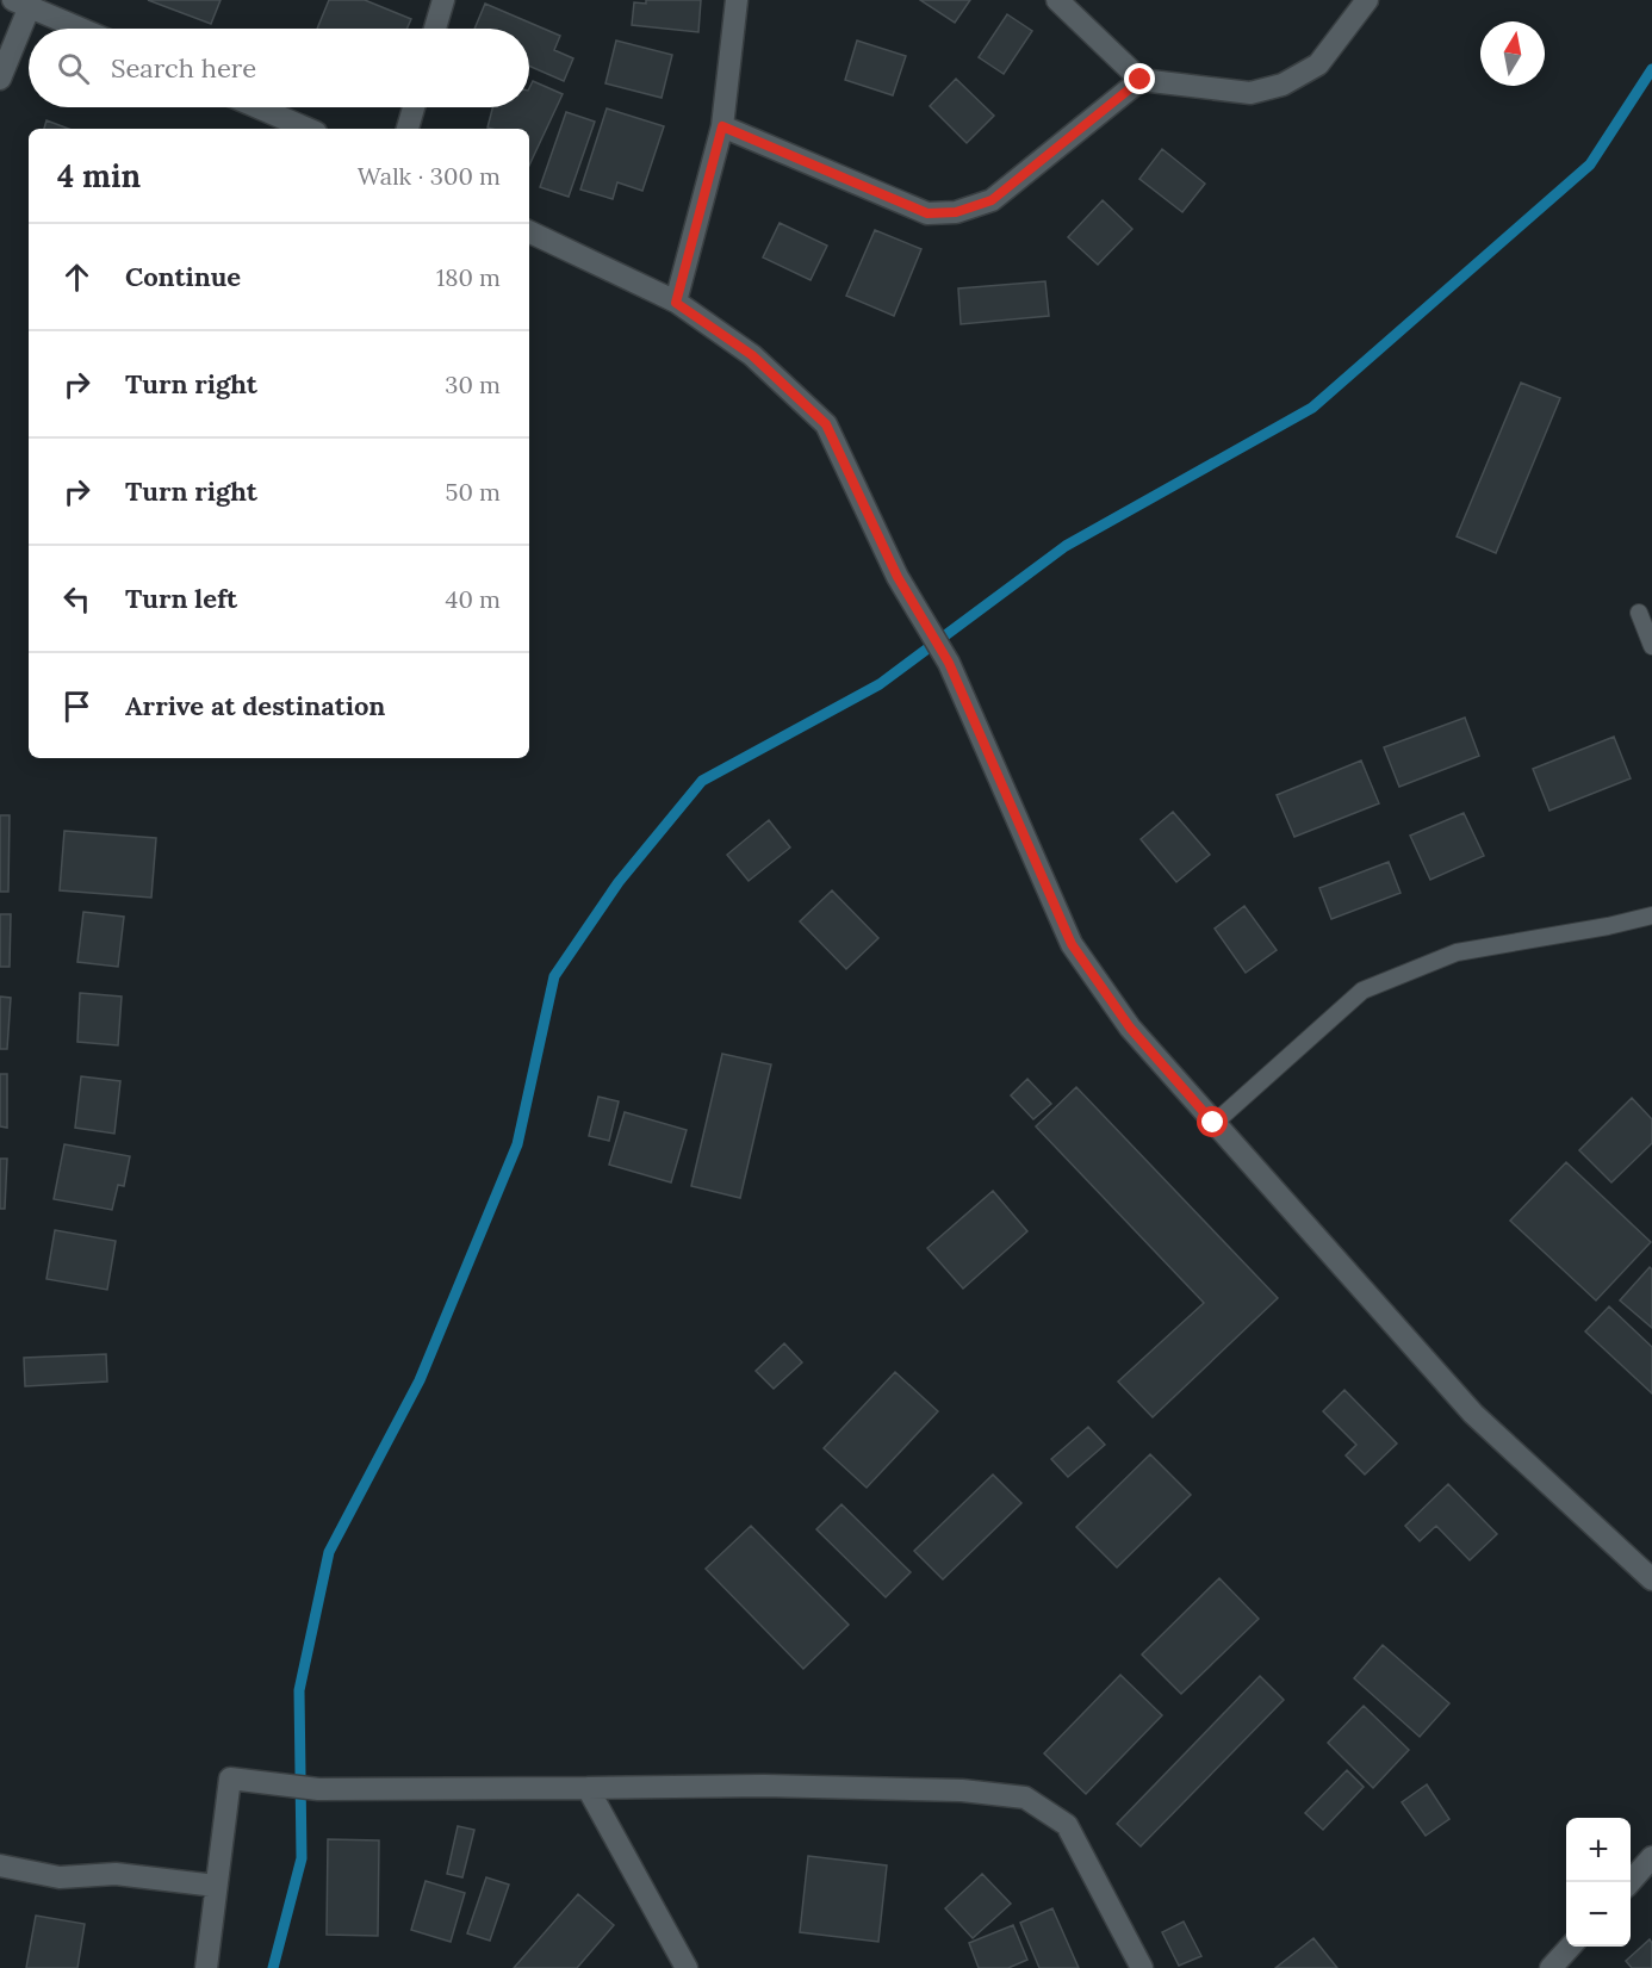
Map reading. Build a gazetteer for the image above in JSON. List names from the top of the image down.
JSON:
{
  "north": "top",
  "page": {
    "search": "Search here",
    "heading": ["4 min", "Walk · 300 m"],
    "list": [
      ["Continue", "180 m"],
      ["Turn right", "30 m"],
      ["Turn right", "50 m"],
      ["Turn left", "40 m"],
      "Arrive at destination"
    ],
    "map_buttons": ["+", "−"]
  }
}
